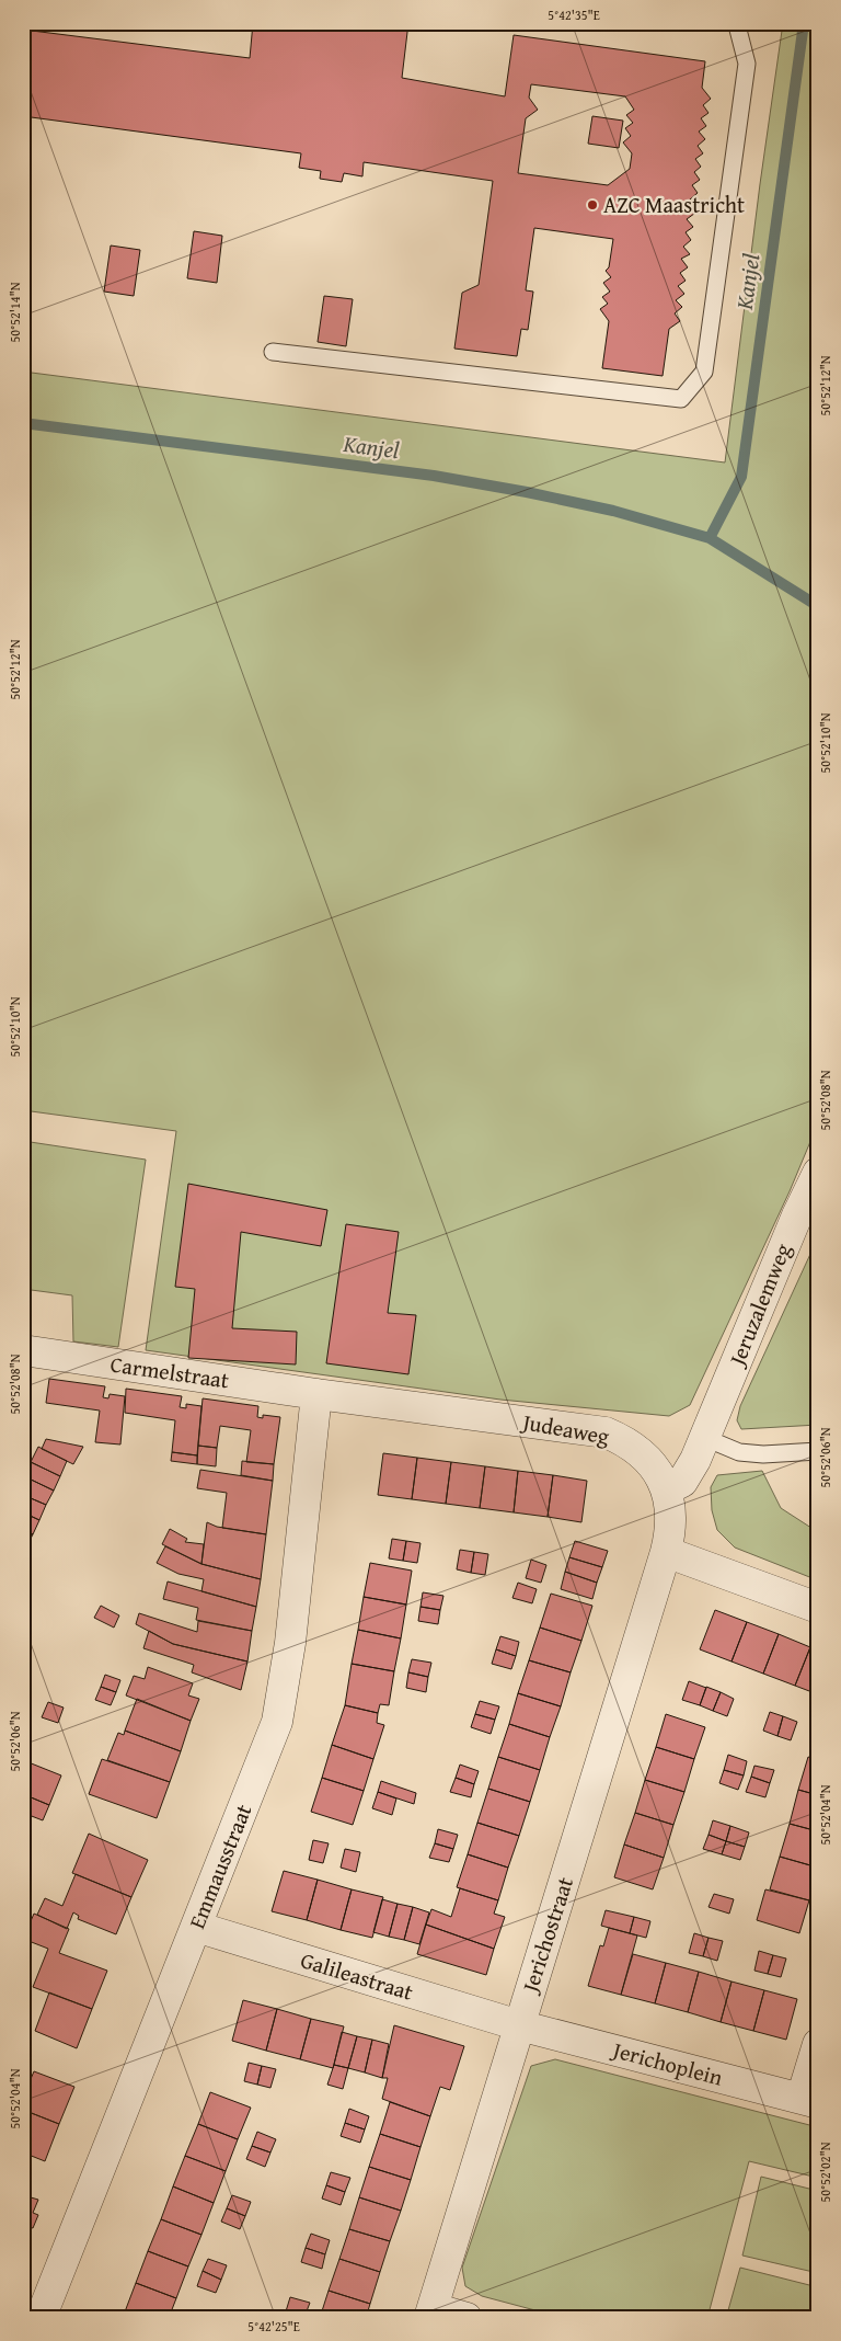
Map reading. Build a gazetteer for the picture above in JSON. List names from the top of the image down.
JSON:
{
  "streets": {
    "street": [
      "Jeruzalemweg",
      "Carmelstraat",
      "Judeaweg",
      "Emmausstraat",
      "Jerichostraat",
      "Galileastraat",
      "Jerichoplein"
    ]
  },
  "crossings": [
    ["Jeruzalemweg", "Judeaweg"],
    ["Carmelstraat", "Judeaweg"],
    ["Carmelstraat", "Emmausstraat"],
    ["Judeaweg", "Emmausstraat"],
    ["Judeaweg", "Jerichostraat"],
    ["Emmausstraat", "Galileastraat"],
    ["Jerichostraat", "Galileastraat"],
    ["Jerichostraat", "Jerichoplein"],
    ["Galileastraat", "Jerichoplein"]
  ],
  "water": ["Kanjel"],
  "places": ["AZC Maastricht"],
  "coordinates": [
    "5°42'35\"E",
    "50°52'14\"N",
    "50°52'12\"N",
    "50°52'10\"N",
    "50°52'08\"N",
    "50°52'06\"N",
    "50°52'04\"N",
    "50°52'02\"N",
    "5°42'25\"E"
  ]
}
